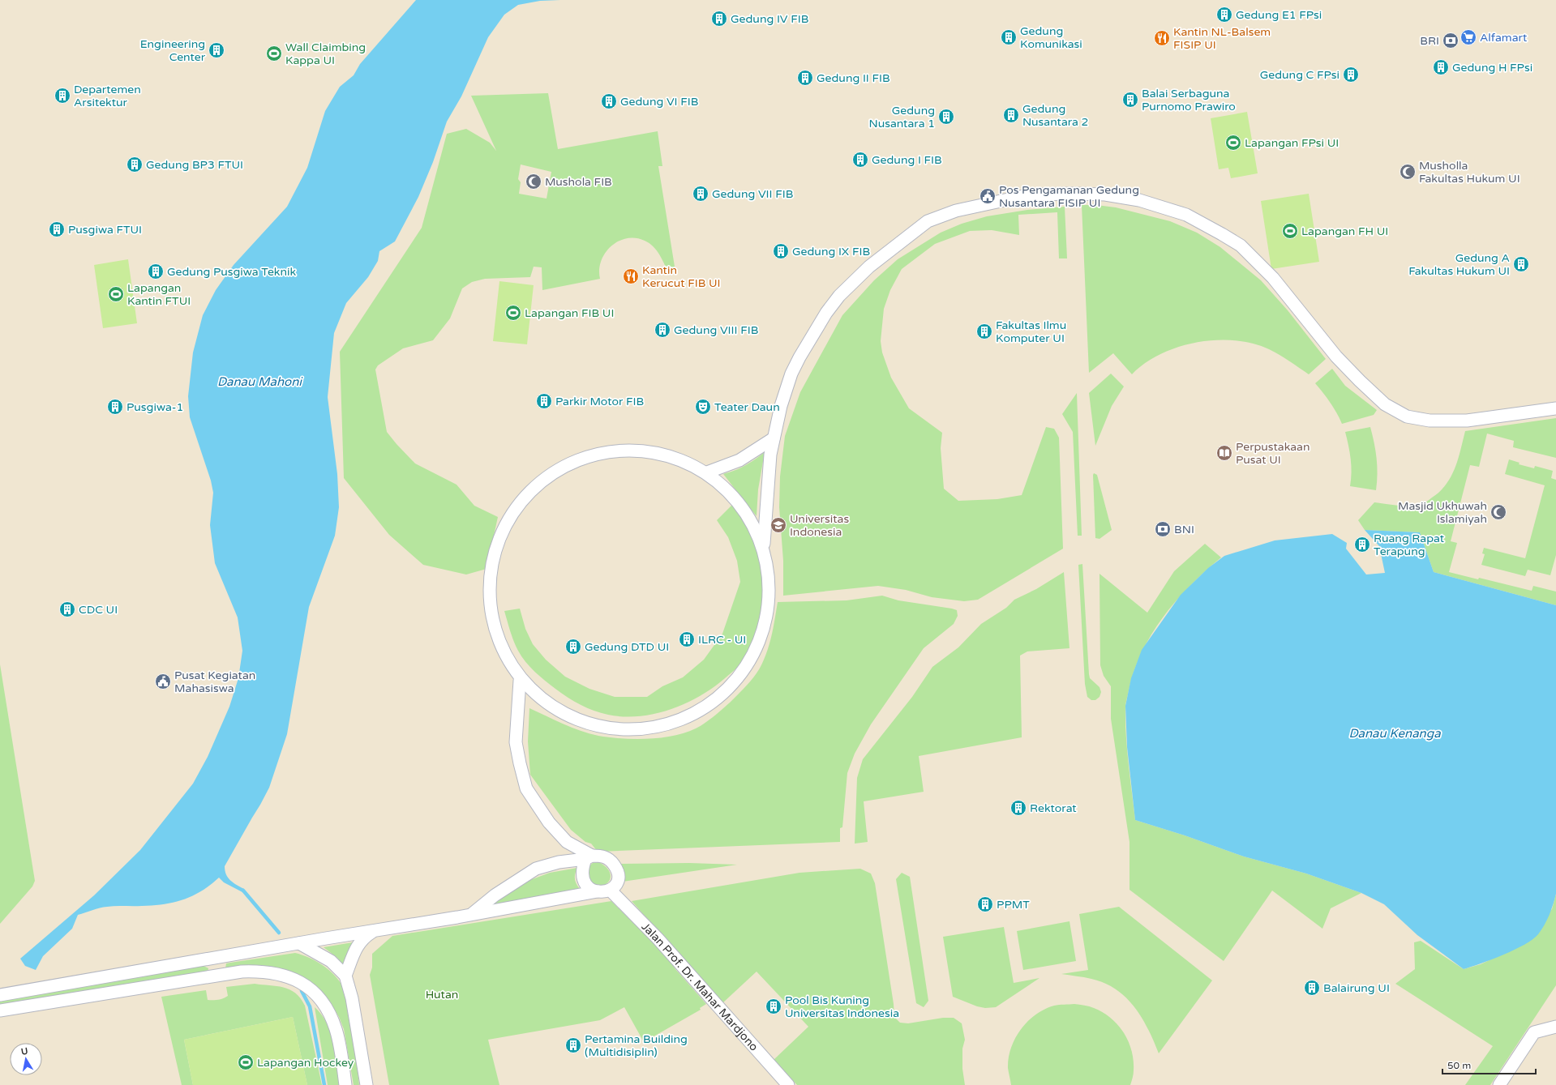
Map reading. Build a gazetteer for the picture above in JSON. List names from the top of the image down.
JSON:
{
  "streets": {
    "street": ["Jalan Prof. Dr. Mahar Mardjono"]
  },
  "water": ["Danau Mahoni", "Danau Kenanga"],
  "parks": ["Hutan"],
  "places": {
    "building": [
      "Gedung E1 FPsi",
      "Gedung IV FIB",
      "Gedung Komunikasi",
      "Engineering Center",
      "Gedung H FPsi",
      "Gedung C FPsi",
      "Gedung II FIB",
      "Departemen Arsitektur",
      "Balai Serbaguna Purnomo Prawiro",
      "Gedung VI FIB",
      "Gedung Nusantara 2",
      "Gedung Nusantara 1",
      "Gedung I FIB",
      "Gedung BP3 FTUI",
      "Gedung VII FIB",
      "Pusgiwa FTUI",
      "Gedung IX FIB",
      "Gedung A Fakultas Hukum UI",
      "Gedung Pusgiwa Teknik",
      "Gedung VIII FIB",
      "Fakultas Ilmu Komputer UI",
      "Parkir Motor FIB",
      "Pusgiwa-1",
      "Ruang Rapat Terapung",
      "CDC UI",
      "ILRC - UI",
      "Gedung DTD UI",
      "Rektorat",
      "PPMT",
      "Balairung UI",
      "Pool Bis Kuning Universitas Indonesia",
      "Pertamina Building (Multidisiplin)"
    ],
    "supermarket": ["Alfamart"],
    "restaurant": ["Kantin NL-Balsem FISIP UI", "Kantin Kerucut FIB UI"],
    "bank": ["BRI", "BNI"],
    "sports": [
      "Wall Claimbing Kappa UI",
      "Lapangan FPsi UI",
      "Lapangan FH UI",
      "Lapangan Kantin FTUI",
      "Lapangan FIB UI",
      "Lapangan Hockey"
    ],
    "mosque": ["Musholla Fakultas Hukum UI", "Mushola FIB", "Masjid Ukhuwah Islamiyah"],
    "public building": ["Pos Pengamanan Gedung Nusantara FISIP UI", "Pusat Kegiatan Mahasiswa"],
    "theatre": ["Teater Daun"],
    "library": ["Perpustakaan Pusat UI"],
    "school or university": ["Universitas Indonesia"]
  },
  "scale_bar": "50 m",
  "north": "top"
}
